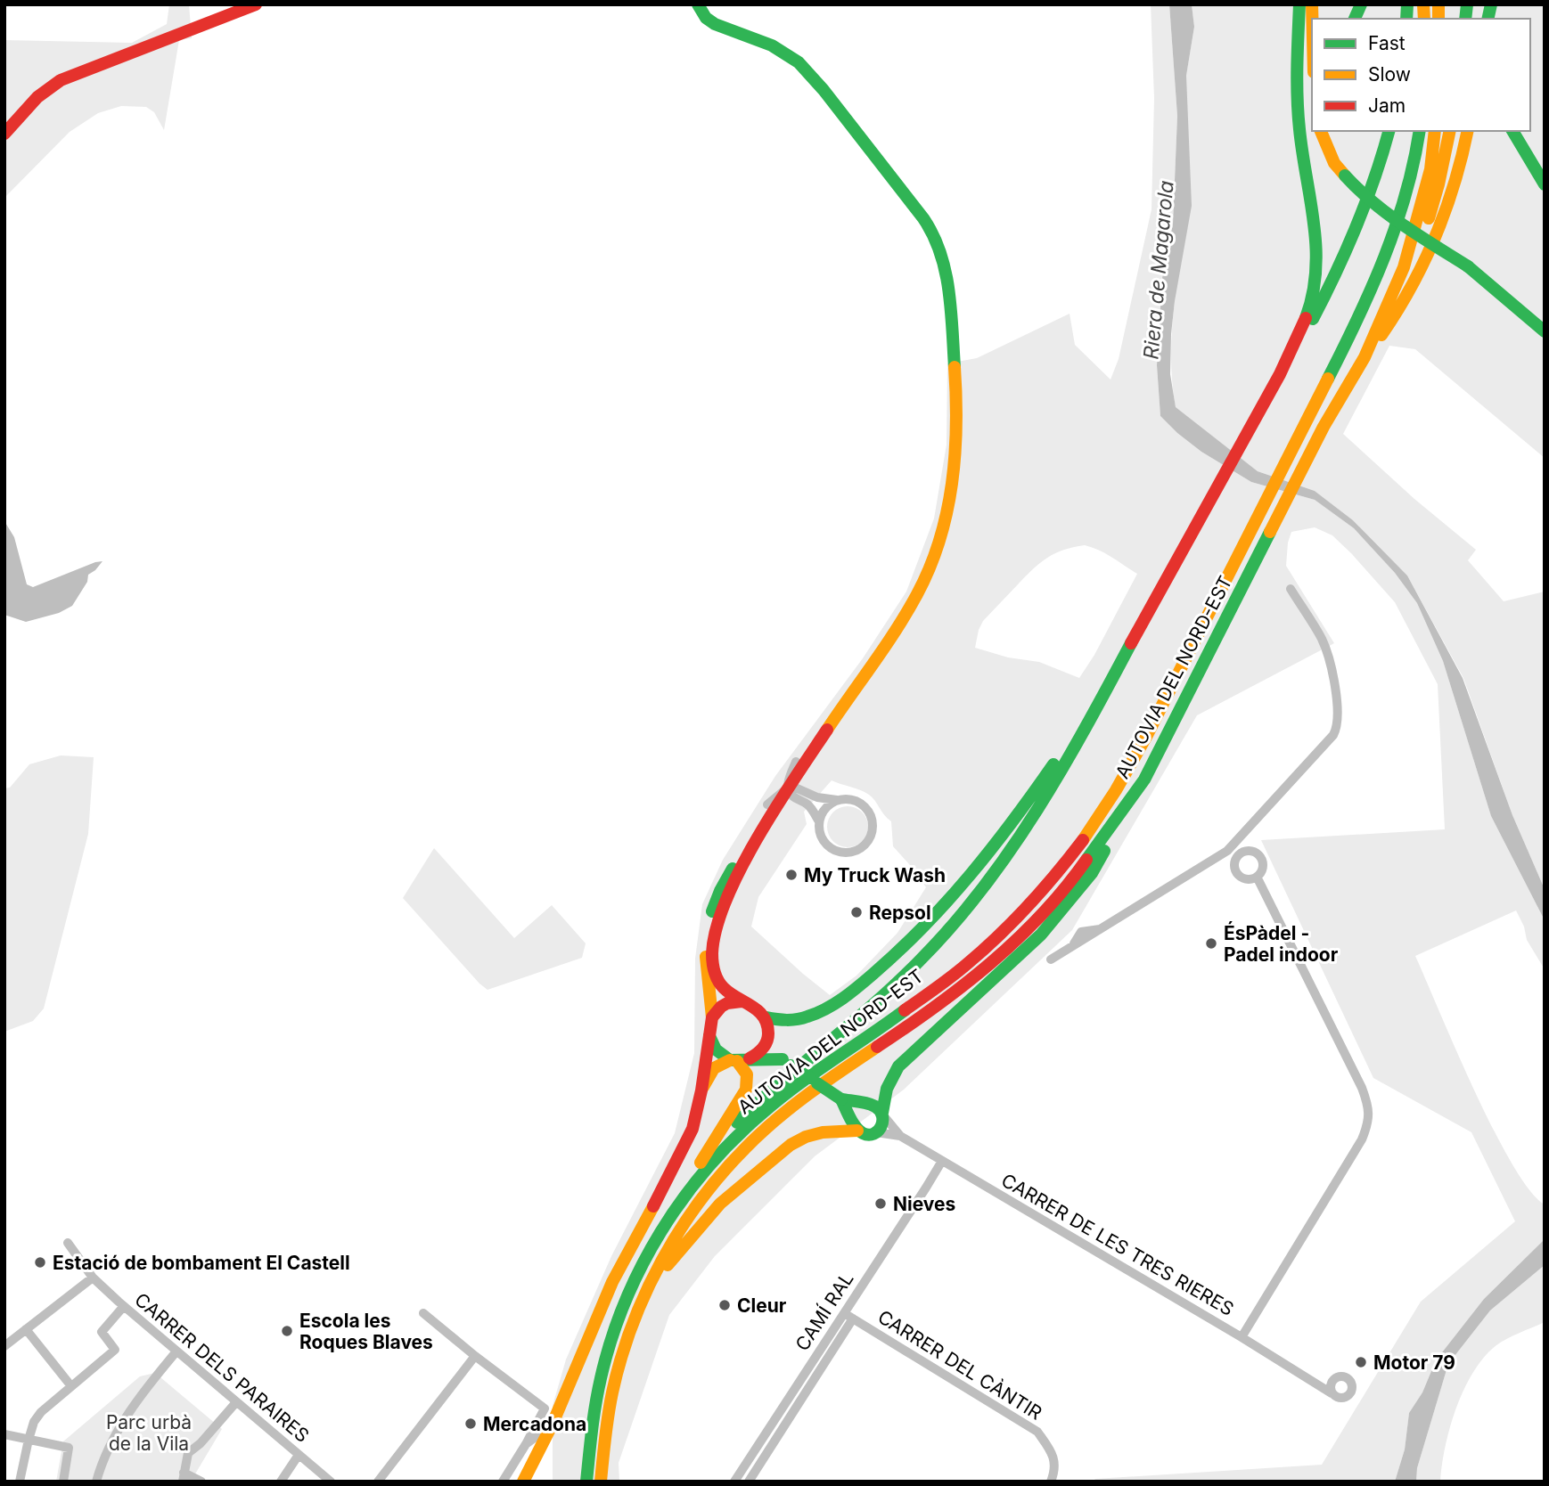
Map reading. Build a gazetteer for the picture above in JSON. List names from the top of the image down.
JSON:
{
  "streets": {
    "main road": ["AUTOVIA DEL NORD-EST"],
    "street": [
      "CARRER DE LES TRES RIERES",
      "CAMÍ RAL",
      "CARRER DEL CÀNTIR",
      "CARRER DELS PARAIRES"
    ]
  },
  "crossings": [
    ["CARRER DE LES TRES RIERES", "CAMÍ RAL"],
    ["CAMÍ RAL", "CARRER DEL CÀNTIR"]
  ],
  "water": ["Riera de Magarola"],
  "parks": ["Parc urbà de la Vila"],
  "places": [
    "My Truck Wash",
    "Repsol",
    "ÉsPàdel - Padel indoor",
    "Nieves",
    "Estació de bombament El Castell",
    "Cleur",
    "Escola les Roques Blaves",
    "Motor 79",
    "Mercadona"
  ],
  "legend": ["Fast", "Slow", "Jam"]
}
